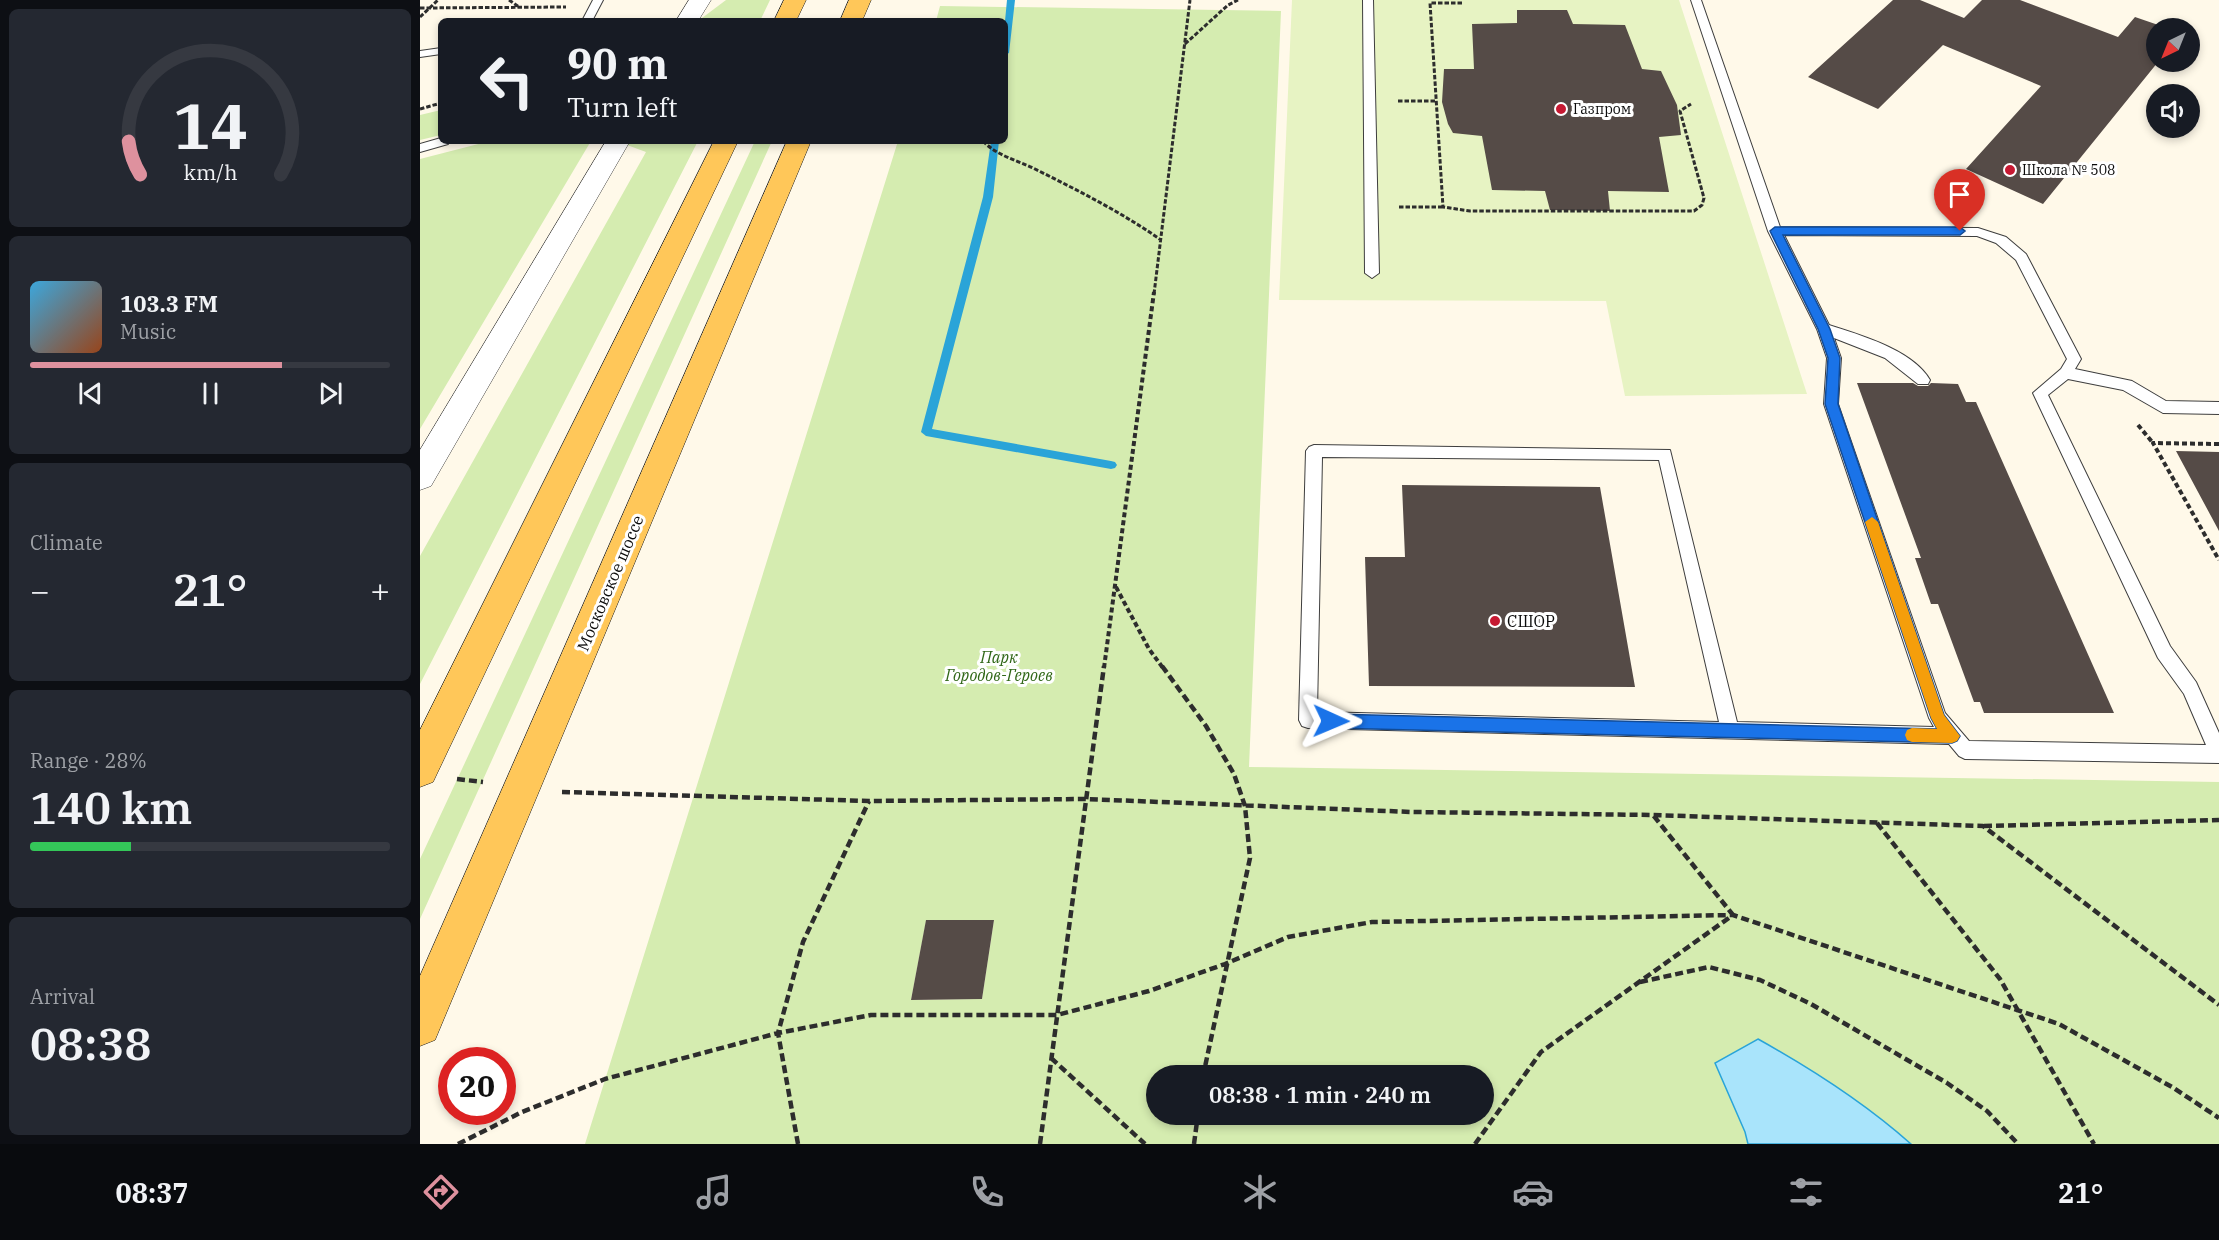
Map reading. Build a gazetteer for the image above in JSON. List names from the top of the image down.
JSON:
{
  "streets": {
    "main road": ["Московское шоссе"]
  },
  "parks": ["Парк Городов-Героев"],
  "places": ["Газпром", "Школа № 508", "СШОР"],
  "north": "bottom left",
  "page": {
    "turn": ["90 m", "Turn left"],
    "song": ["103.3 FM", "Music"],
    "tile": [
      "Climate",
      ["Range · 28%", "140 km"],
      ["Arrival", "08:38"]
    ],
    "heat": ["−", "21°", "+"],
    "limit": "20",
    "trip": "08:38 · 1 min · 240 m",
    "tabs": ["08:37", "21°"],
    "gauge": ["14", "km/h"]
  }
}
